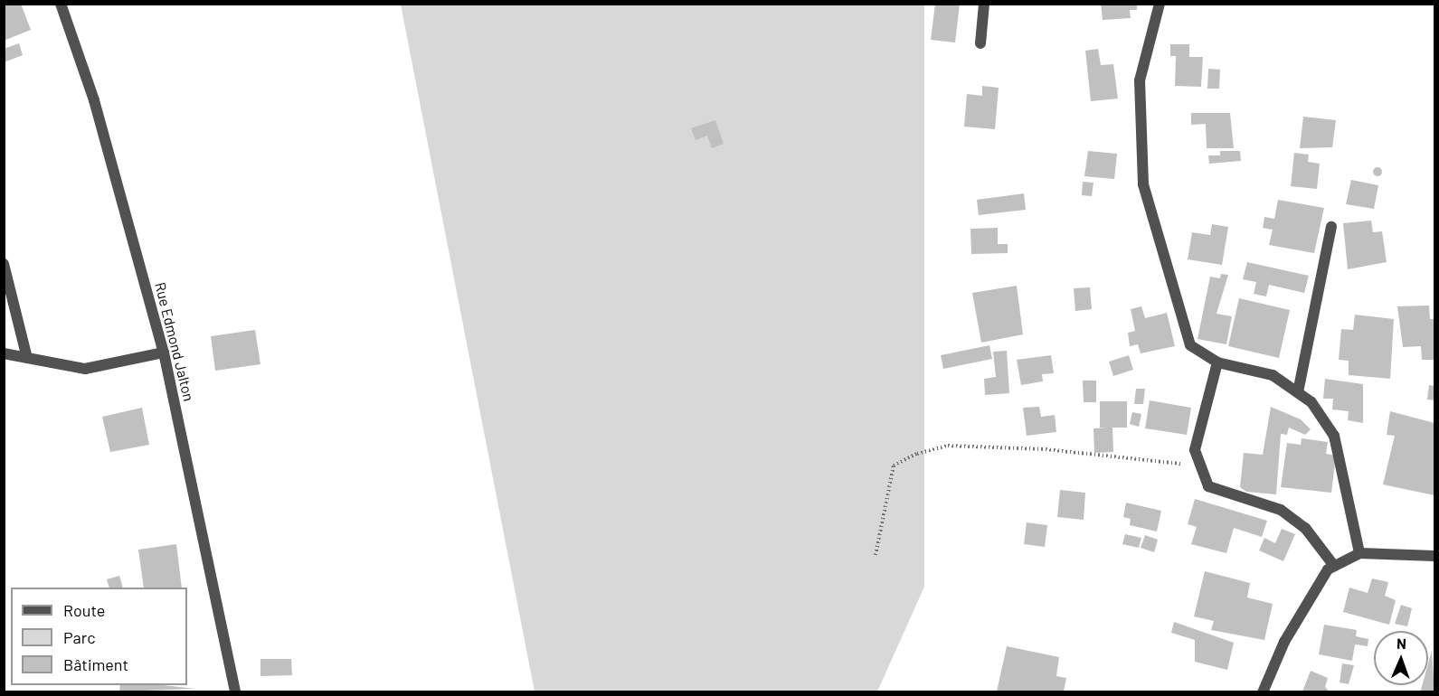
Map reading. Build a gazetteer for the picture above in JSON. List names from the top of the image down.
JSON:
{
  "streets": {
    "street": ["Rue Edmond Jalton"]
  },
  "legend": ["Route", "Parc", "Bâtiment"],
  "north": "top"
}
